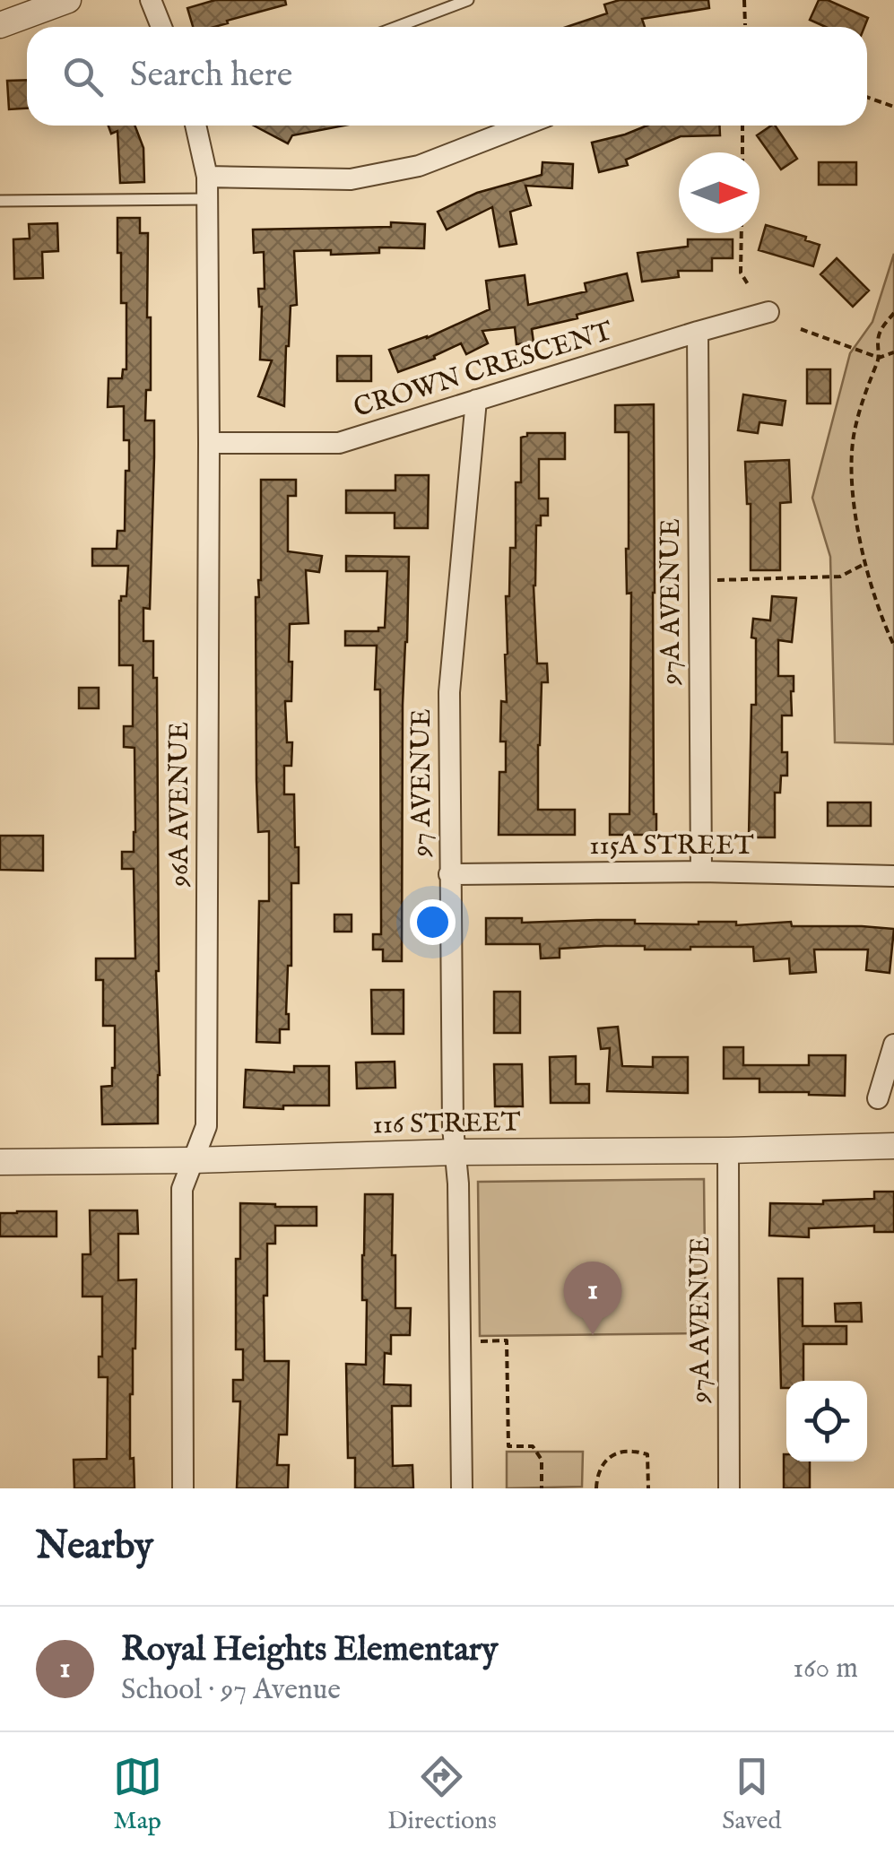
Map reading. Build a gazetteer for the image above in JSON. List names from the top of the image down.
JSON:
{
  "streets": {
    "street": [
      "CROWN CRESCENT",
      "97A AVENUE",
      "97 AVENUE",
      "96A AVENUE",
      "115A STREET",
      "116 STREET"
    ]
  },
  "crossings": [
    ["CROWN CRESCENT", "97A AVENUE"],
    ["CROWN CRESCENT", "97 AVENUE"],
    ["CROWN CRESCENT", "96A AVENUE"],
    ["97A AVENUE", "115A STREET"],
    ["97A AVENUE", "116 STREET"],
    ["97 AVENUE", "115A STREET"],
    ["97 AVENUE", "116 STREET"],
    ["96A AVENUE", "116 STREET"]
  ],
  "north": "right",
  "page": {
    "search": "Search here",
    "pins": "1",
    "heading": "Nearby",
    "list": [
      {
        "mark": "1",
        "name": "Royal Heights Elementary",
        "note": "School · 97 Avenue",
        "value": "160 m"
      }
    ],
    "nav": ["Map", "Directions", "Saved"]
  }
}
